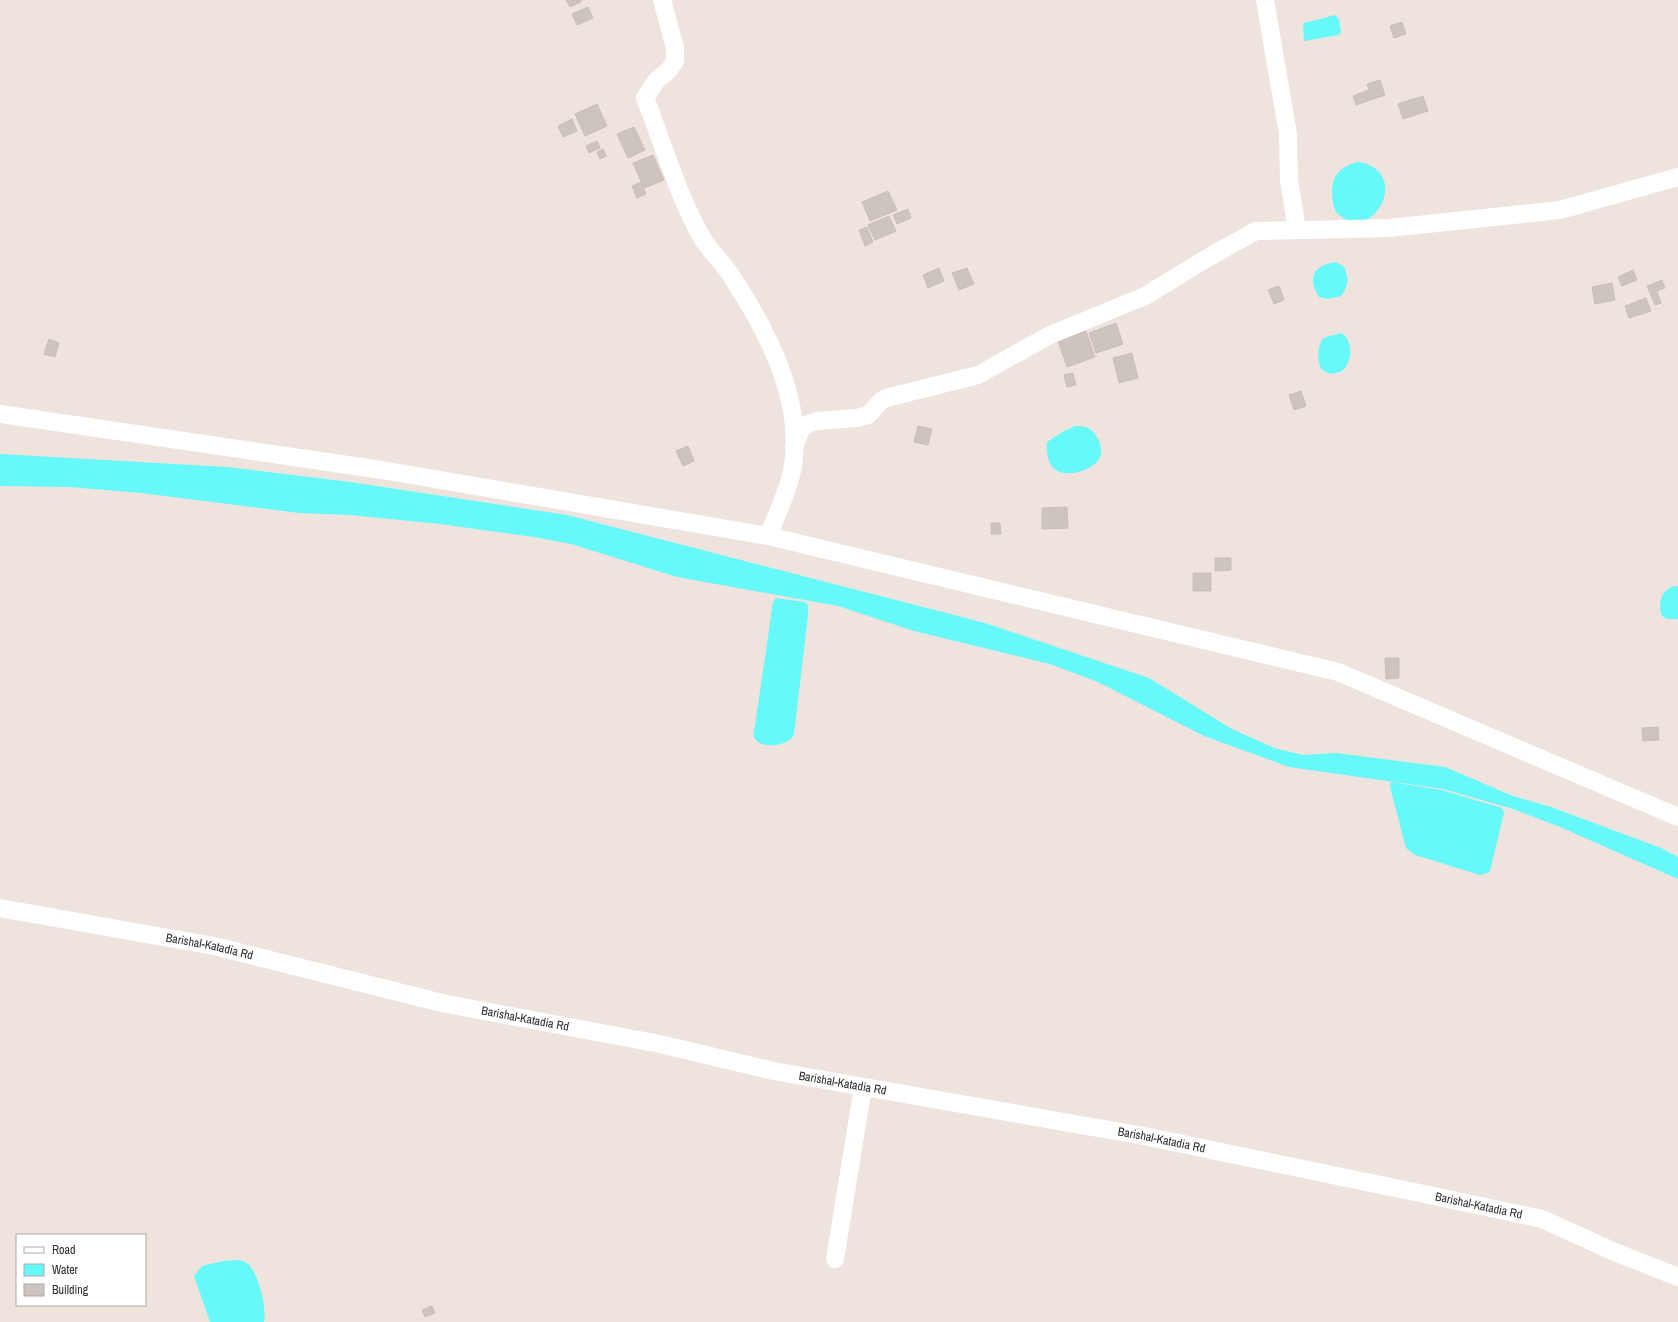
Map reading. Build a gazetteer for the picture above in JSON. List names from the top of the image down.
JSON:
{
  "streets": {
    "street": ["Barishal-Katadia Rd"]
  },
  "legend": ["Road", "Water", "Building"]
}
